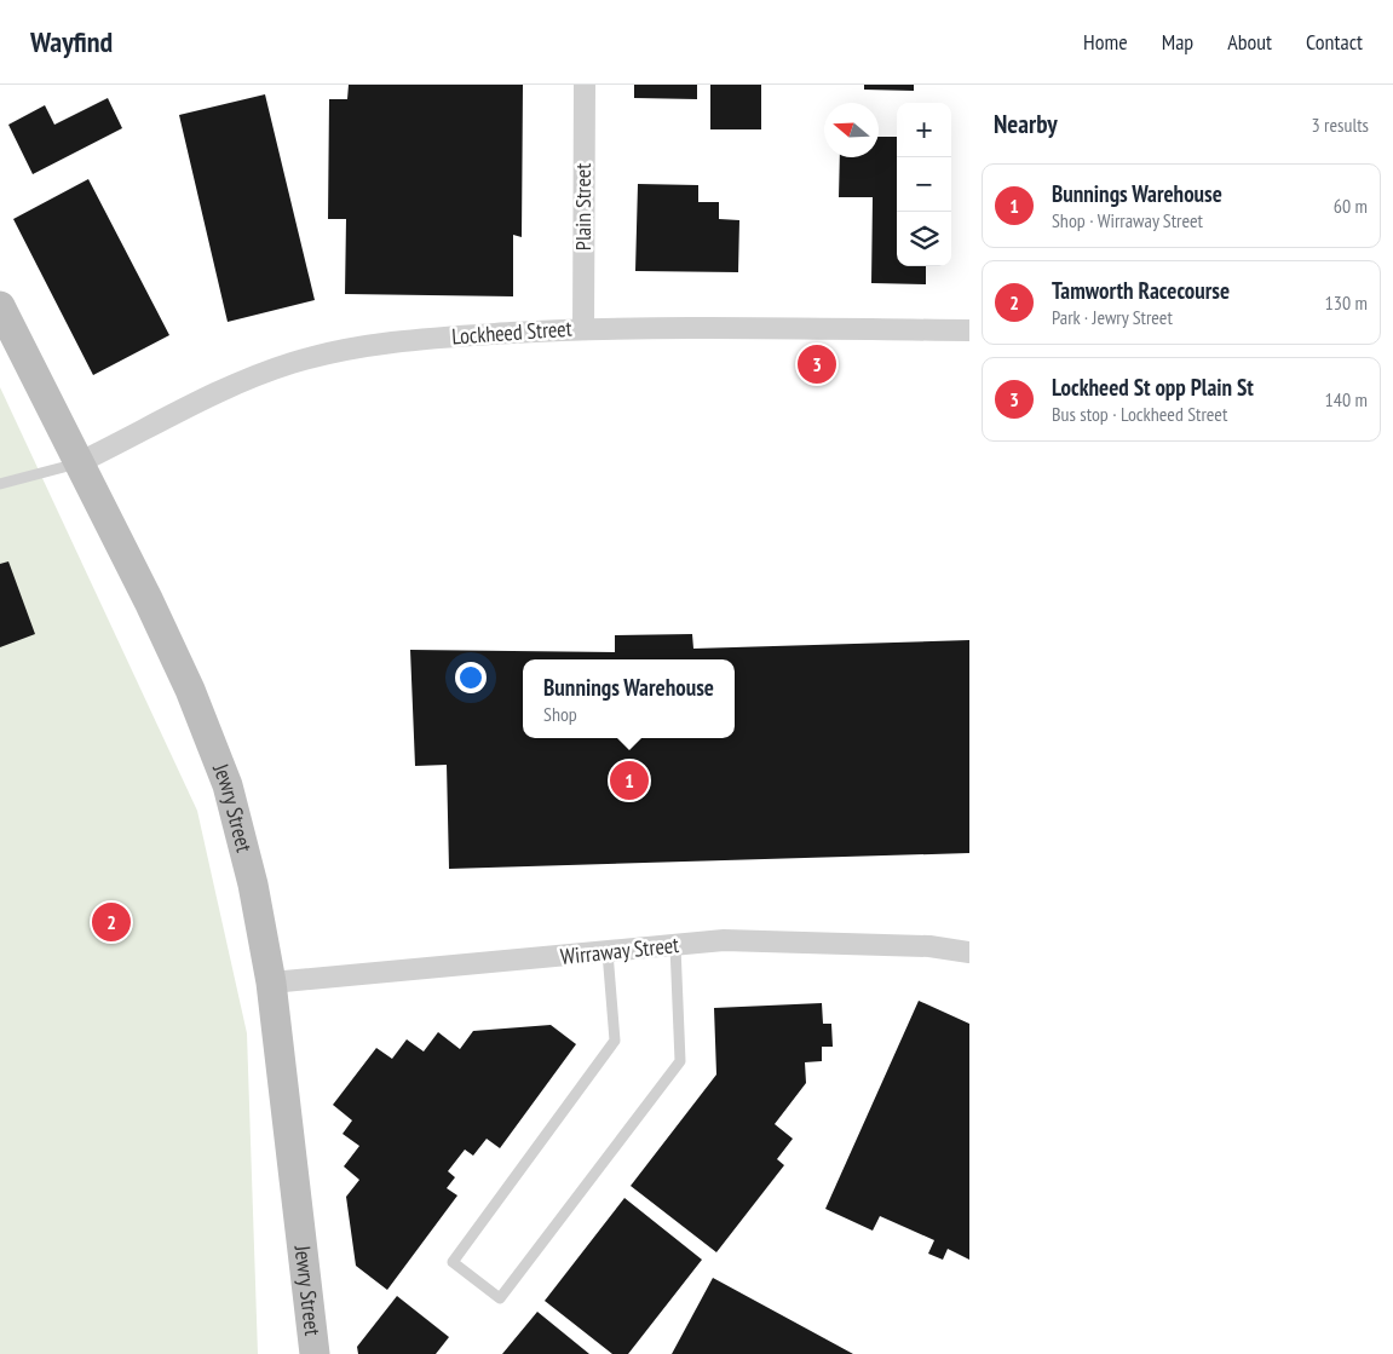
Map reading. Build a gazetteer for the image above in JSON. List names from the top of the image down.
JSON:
{
  "streets": {
    "main road": ["Jewry Street"],
    "street": ["Plain Street", "Lockheed Street", "Wirraway Street"]
  },
  "crossings": [
    ["Plain Street", "Lockheed Street"],
    ["Lockheed Street", "Jewry Street"],
    ["Jewry Street", "Wirraway Street"]
  ],
  "north": "left",
  "page": {
    "header": "Wayfind",
    "nav": [
      "Home",
      "Map",
      "About",
      "Contact"
    ],
    "heading": ["Nearby", "3 results"],
    "map_buttons": ["+", "−"],
    "list": [
      {
        "mark": "1",
        "name": "Bunnings Warehouse",
        "note": "Shop · Wirraway Street",
        "value": "60 m"
      },
      {
        "mark": "2",
        "name": "Tamworth Racecourse",
        "note": "Park · Jewry Street",
        "value": "130 m"
      },
      {
        "mark": "3",
        "name": "Lockheed St opp Plain St",
        "note": "Bus stop · Lockheed Street",
        "value": "140 m"
      }
    ],
    "pins": ["3", "1", "2"],
    "popup": ["Bunnings Warehouse", "Shop"]
  }
}
